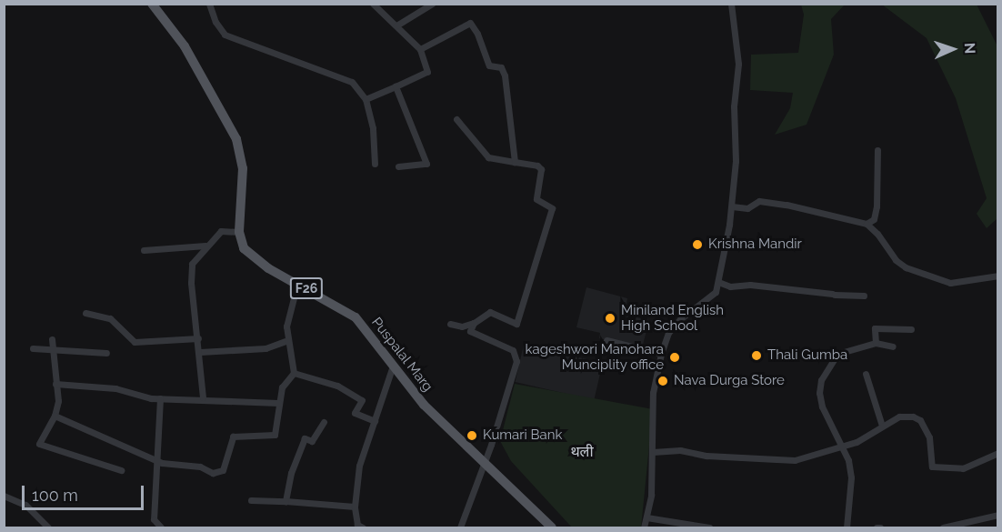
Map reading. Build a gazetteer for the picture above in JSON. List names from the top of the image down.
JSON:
{
  "streets": {
    "main road": ["F26", "Puspalal Marg"]
  },
  "districts": ["थली"],
  "places": [
    "Krishna Mandir",
    "Miniland English High School",
    "Thali Gumba",
    "kageshwori Manohara Munciplity office",
    "Nava Durga Store",
    "Kumari Bank"
  ],
  "scale_bar": "100 m",
  "north": "right"
}
